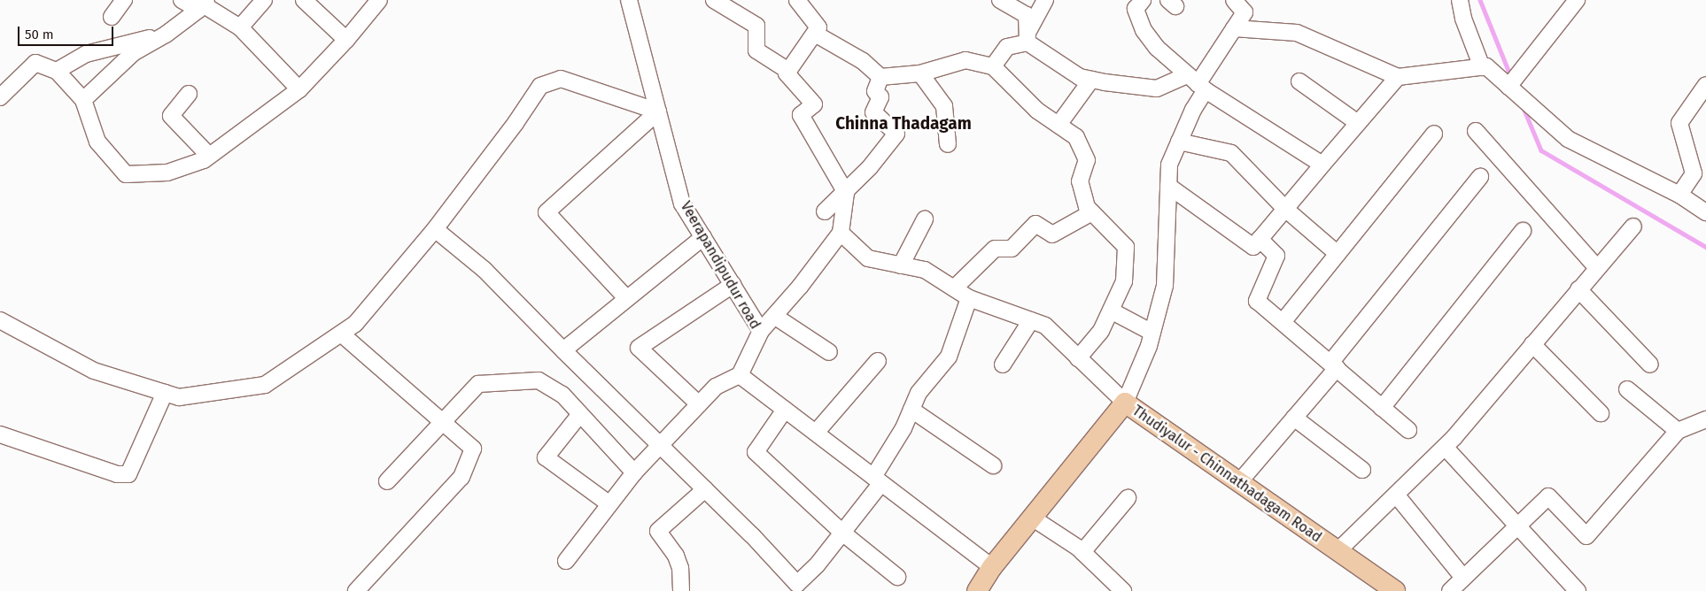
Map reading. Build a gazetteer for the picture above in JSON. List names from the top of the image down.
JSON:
{
  "streets": {
    "main road": ["Thudiyalur - Chinnathadagam Road"],
    "street": ["Veerapandipudur road"]
  },
  "districts": ["Chinna Thadagam"],
  "scale_bar": "50 m"
}
